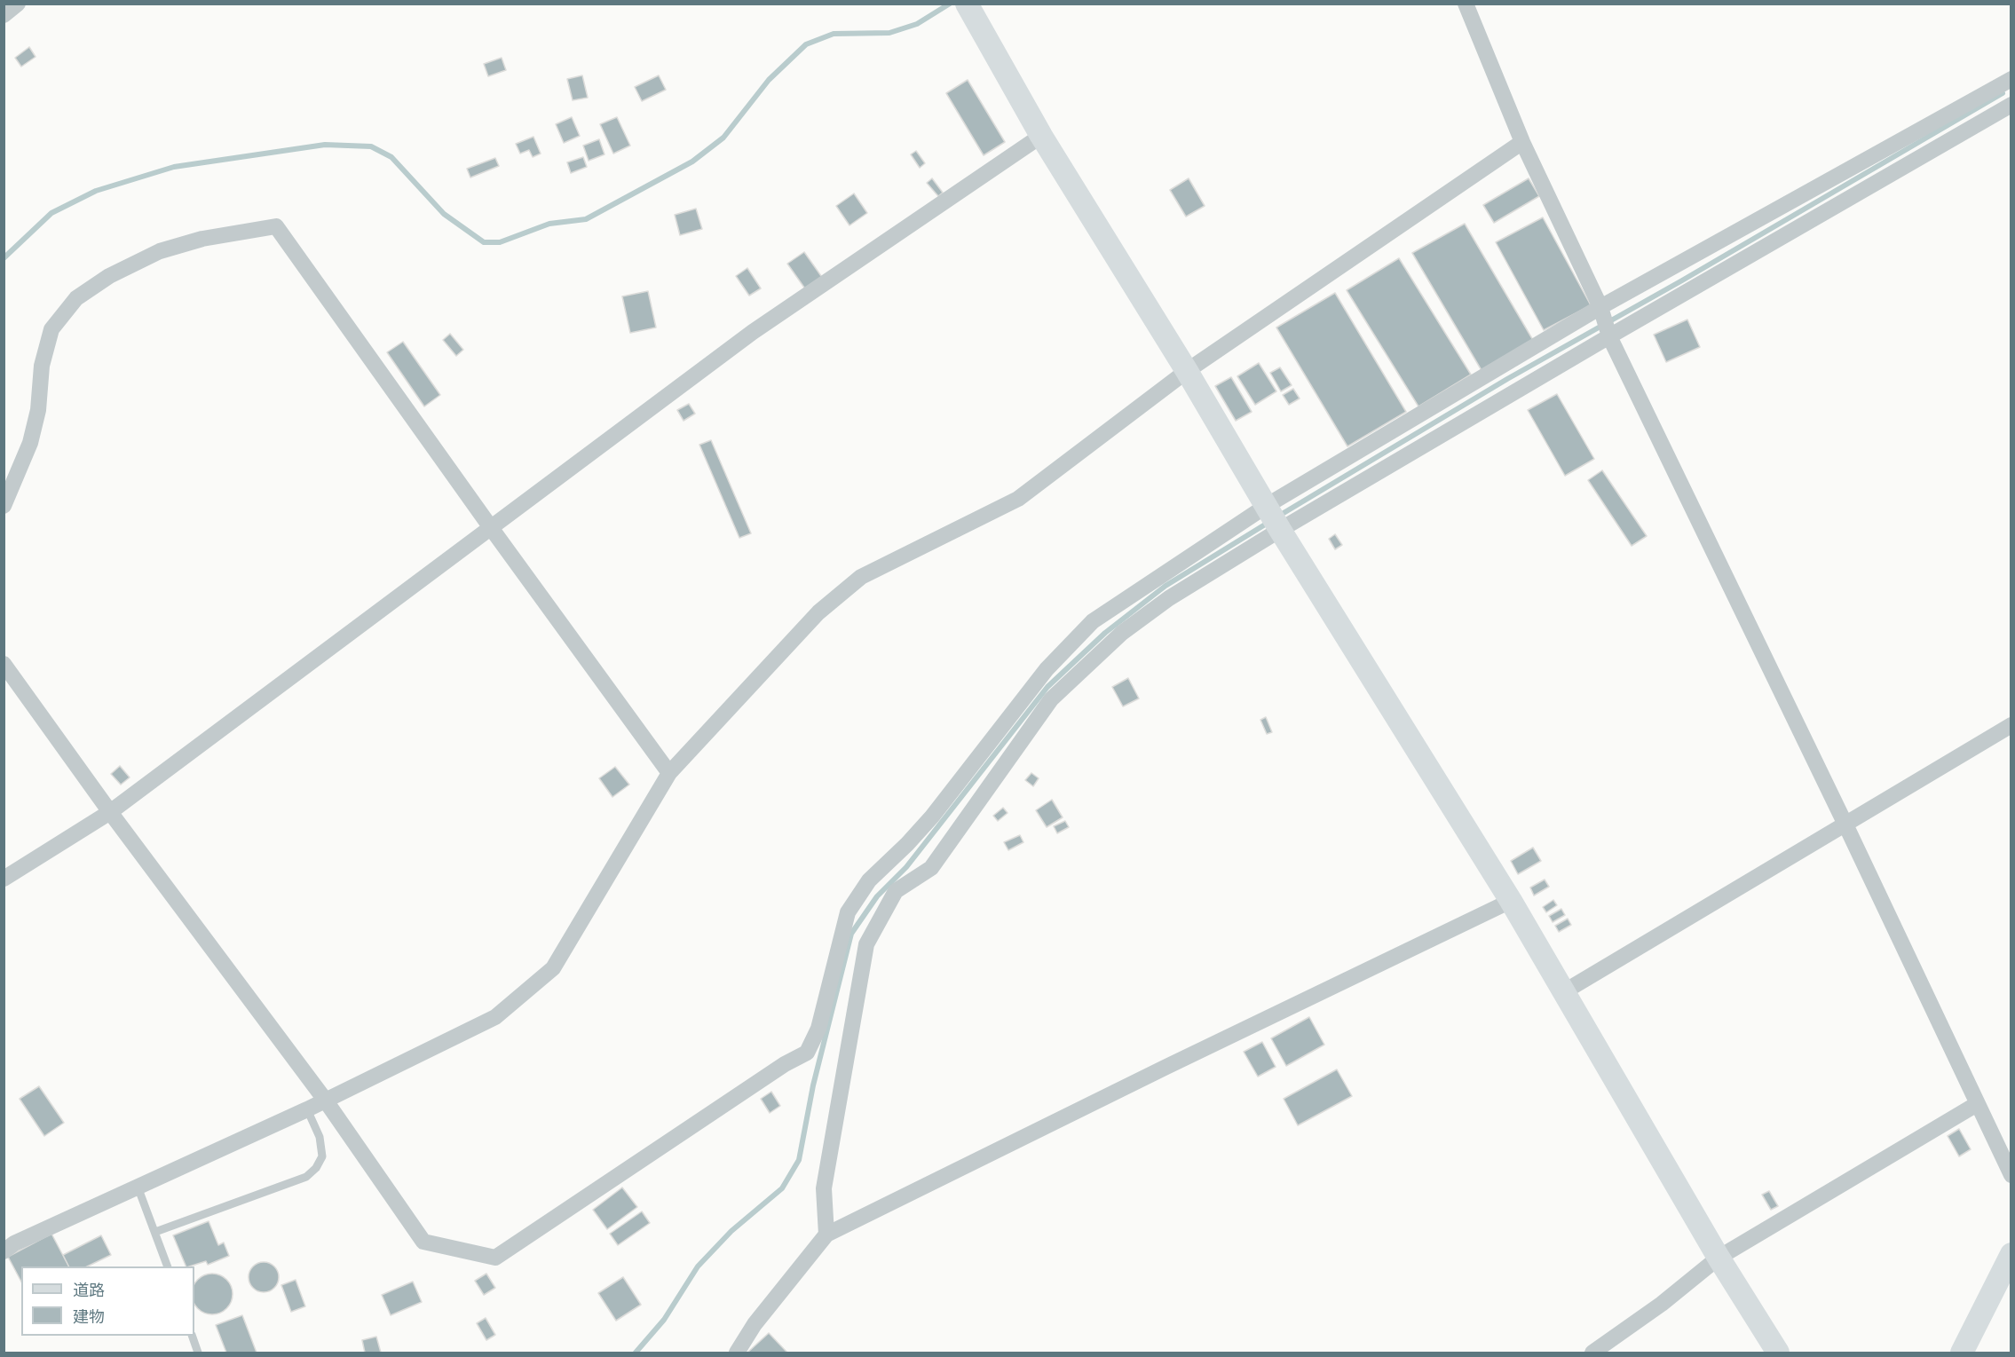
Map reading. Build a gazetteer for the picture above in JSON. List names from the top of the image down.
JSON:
{
  "legend": ["道路", "建物"]
}
